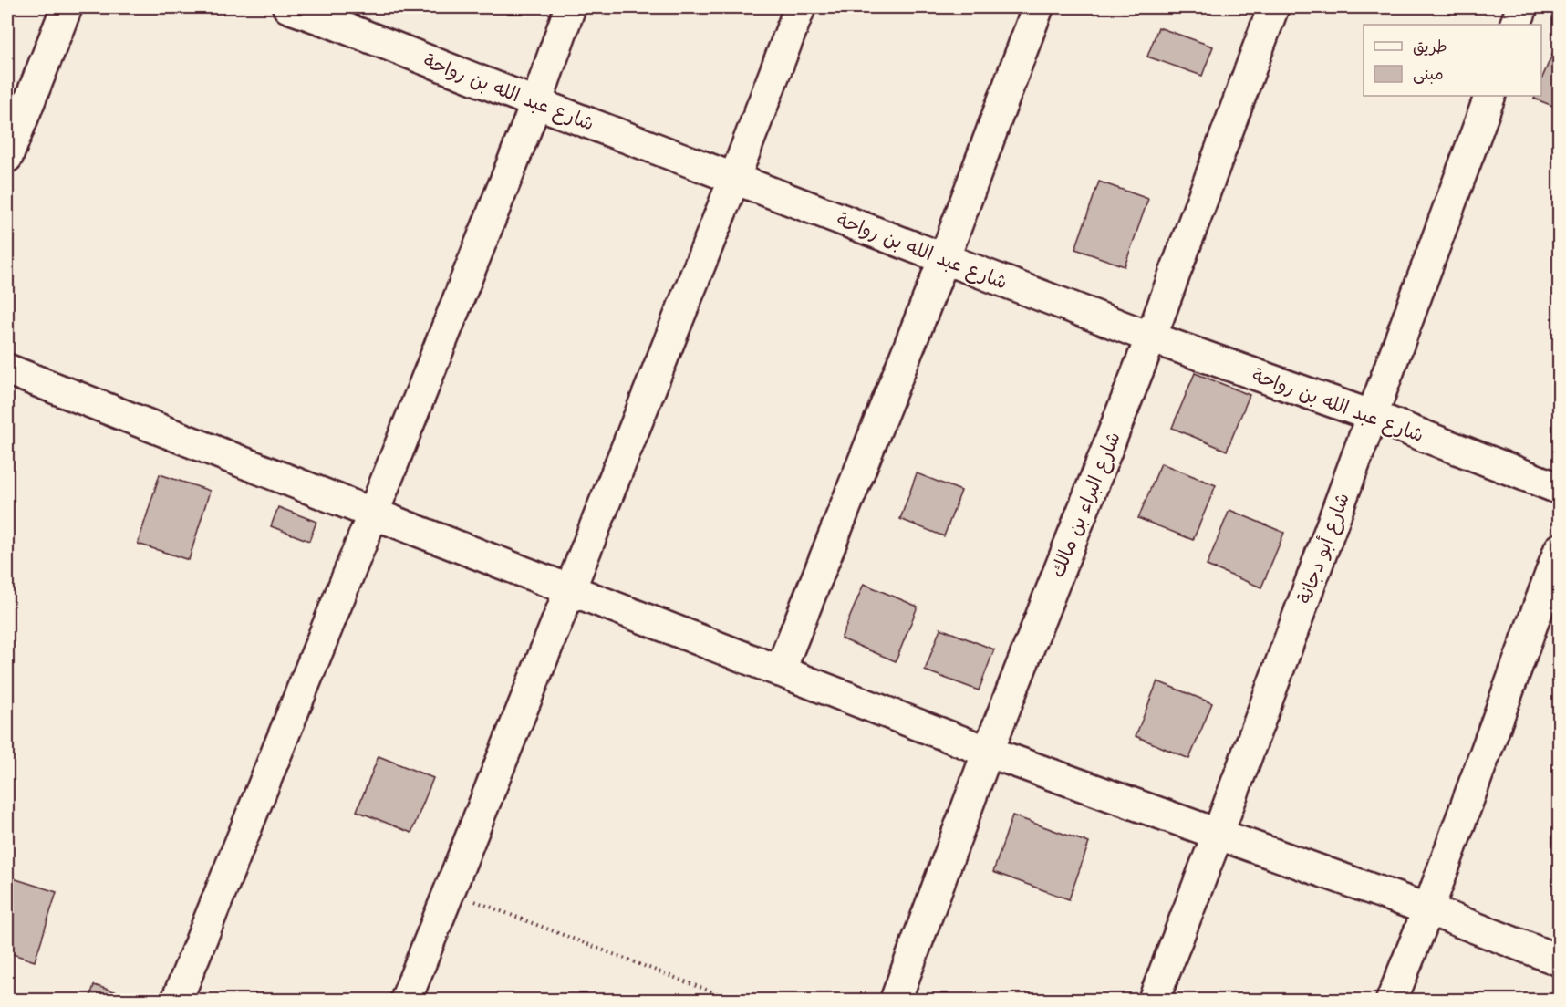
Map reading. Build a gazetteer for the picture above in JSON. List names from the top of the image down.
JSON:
{
  "streets": {
    "street": ["شارع عبد الله بن رواحة", "شارع البراء بن مالك", "شارع أبو دجانة"]
  },
  "crossings": [
    ["شارع عبد الله بن رواحة", "شارع البراء بن مالك"],
    ["شارع عبد الله بن رواحة", "شارع أبو دجانة"]
  ],
  "legend": ["طريق", "مبنى"]
}
